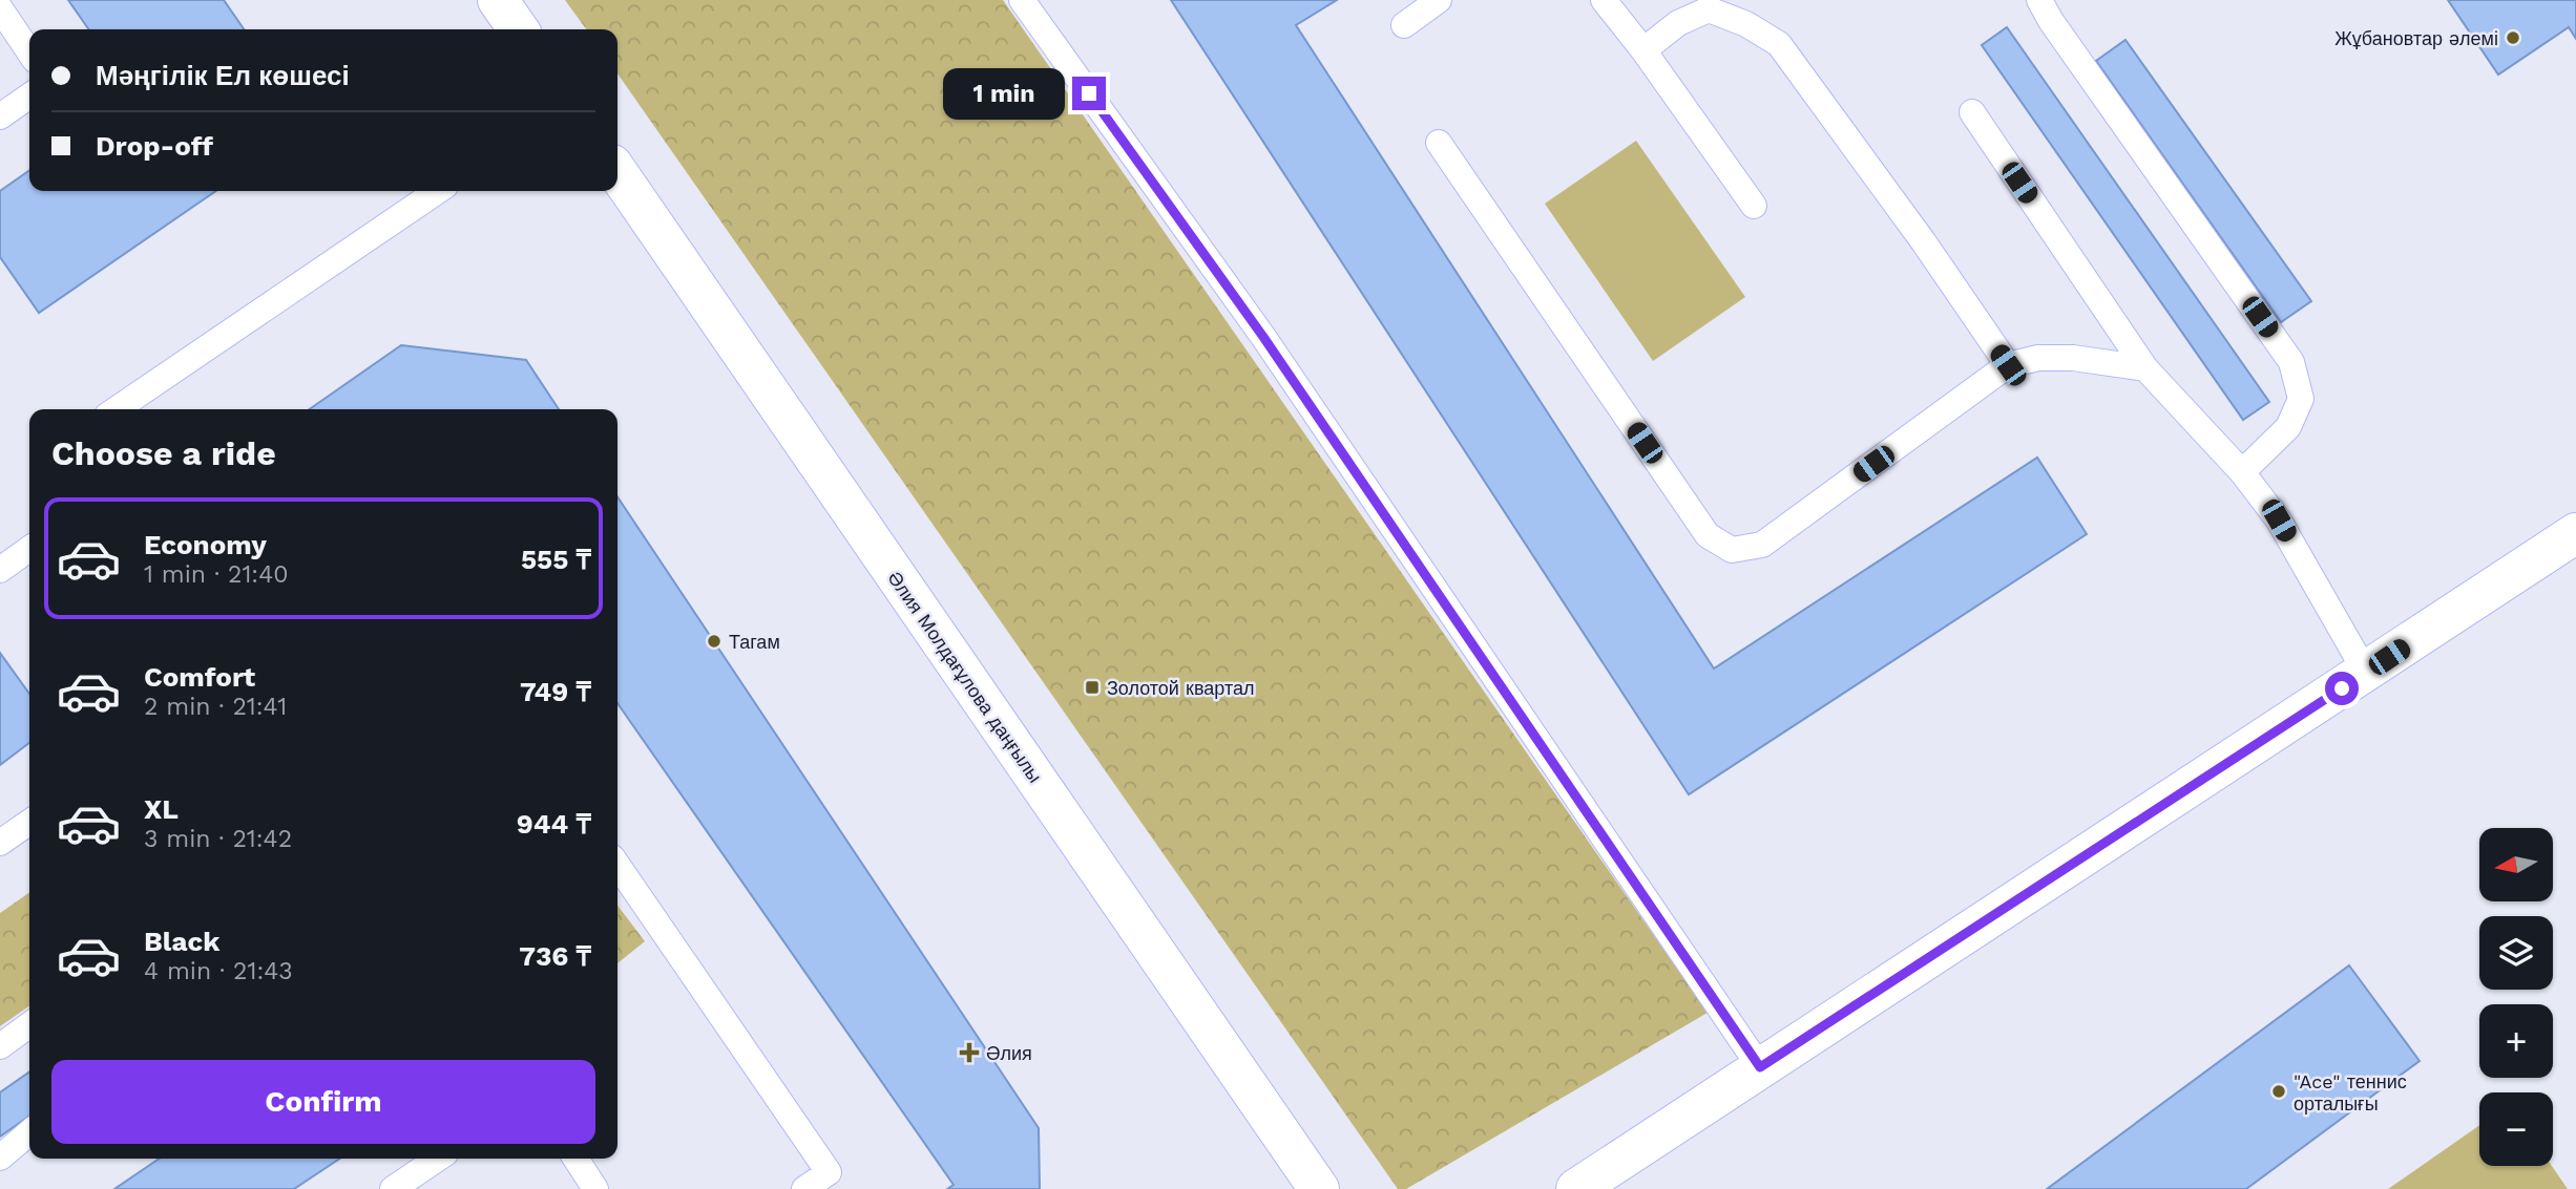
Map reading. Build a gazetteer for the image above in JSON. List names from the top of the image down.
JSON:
{
  "streets": {
    "main road": ["Әлия Молдағұлова даңғылы"]
  },
  "places": {
    "other": ["Жұбановтар әлемі", "Тагам", "\"Ace\" теннис орталығы"],
    "transit": ["Золотой квартал"],
    "health": ["Әлия"]
  },
  "north": "left",
  "page": {
    "banner": ["Мәңгілік Ел көшесі", "Drop-off"],
    "bubble": "1 min",
    "heading": "Choose a ride",
    "list": [
      {
        "name": "Economy",
        "note": "1 min · 21:40",
        "value": "555 ₸"
      },
      {
        "name": "Comfort",
        "note": "2 min · 21:41",
        "value": "749 ₸"
      },
      {
        "name": "XL",
        "note": "3 min · 21:42",
        "value": "944 ₸"
      },
      {
        "name": "Black",
        "note": "4 min · 21:43",
        "value": "736 ₸"
      }
    ],
    "map_buttons": ["+", "−"],
    "buttons": "Confirm"
  }
}
